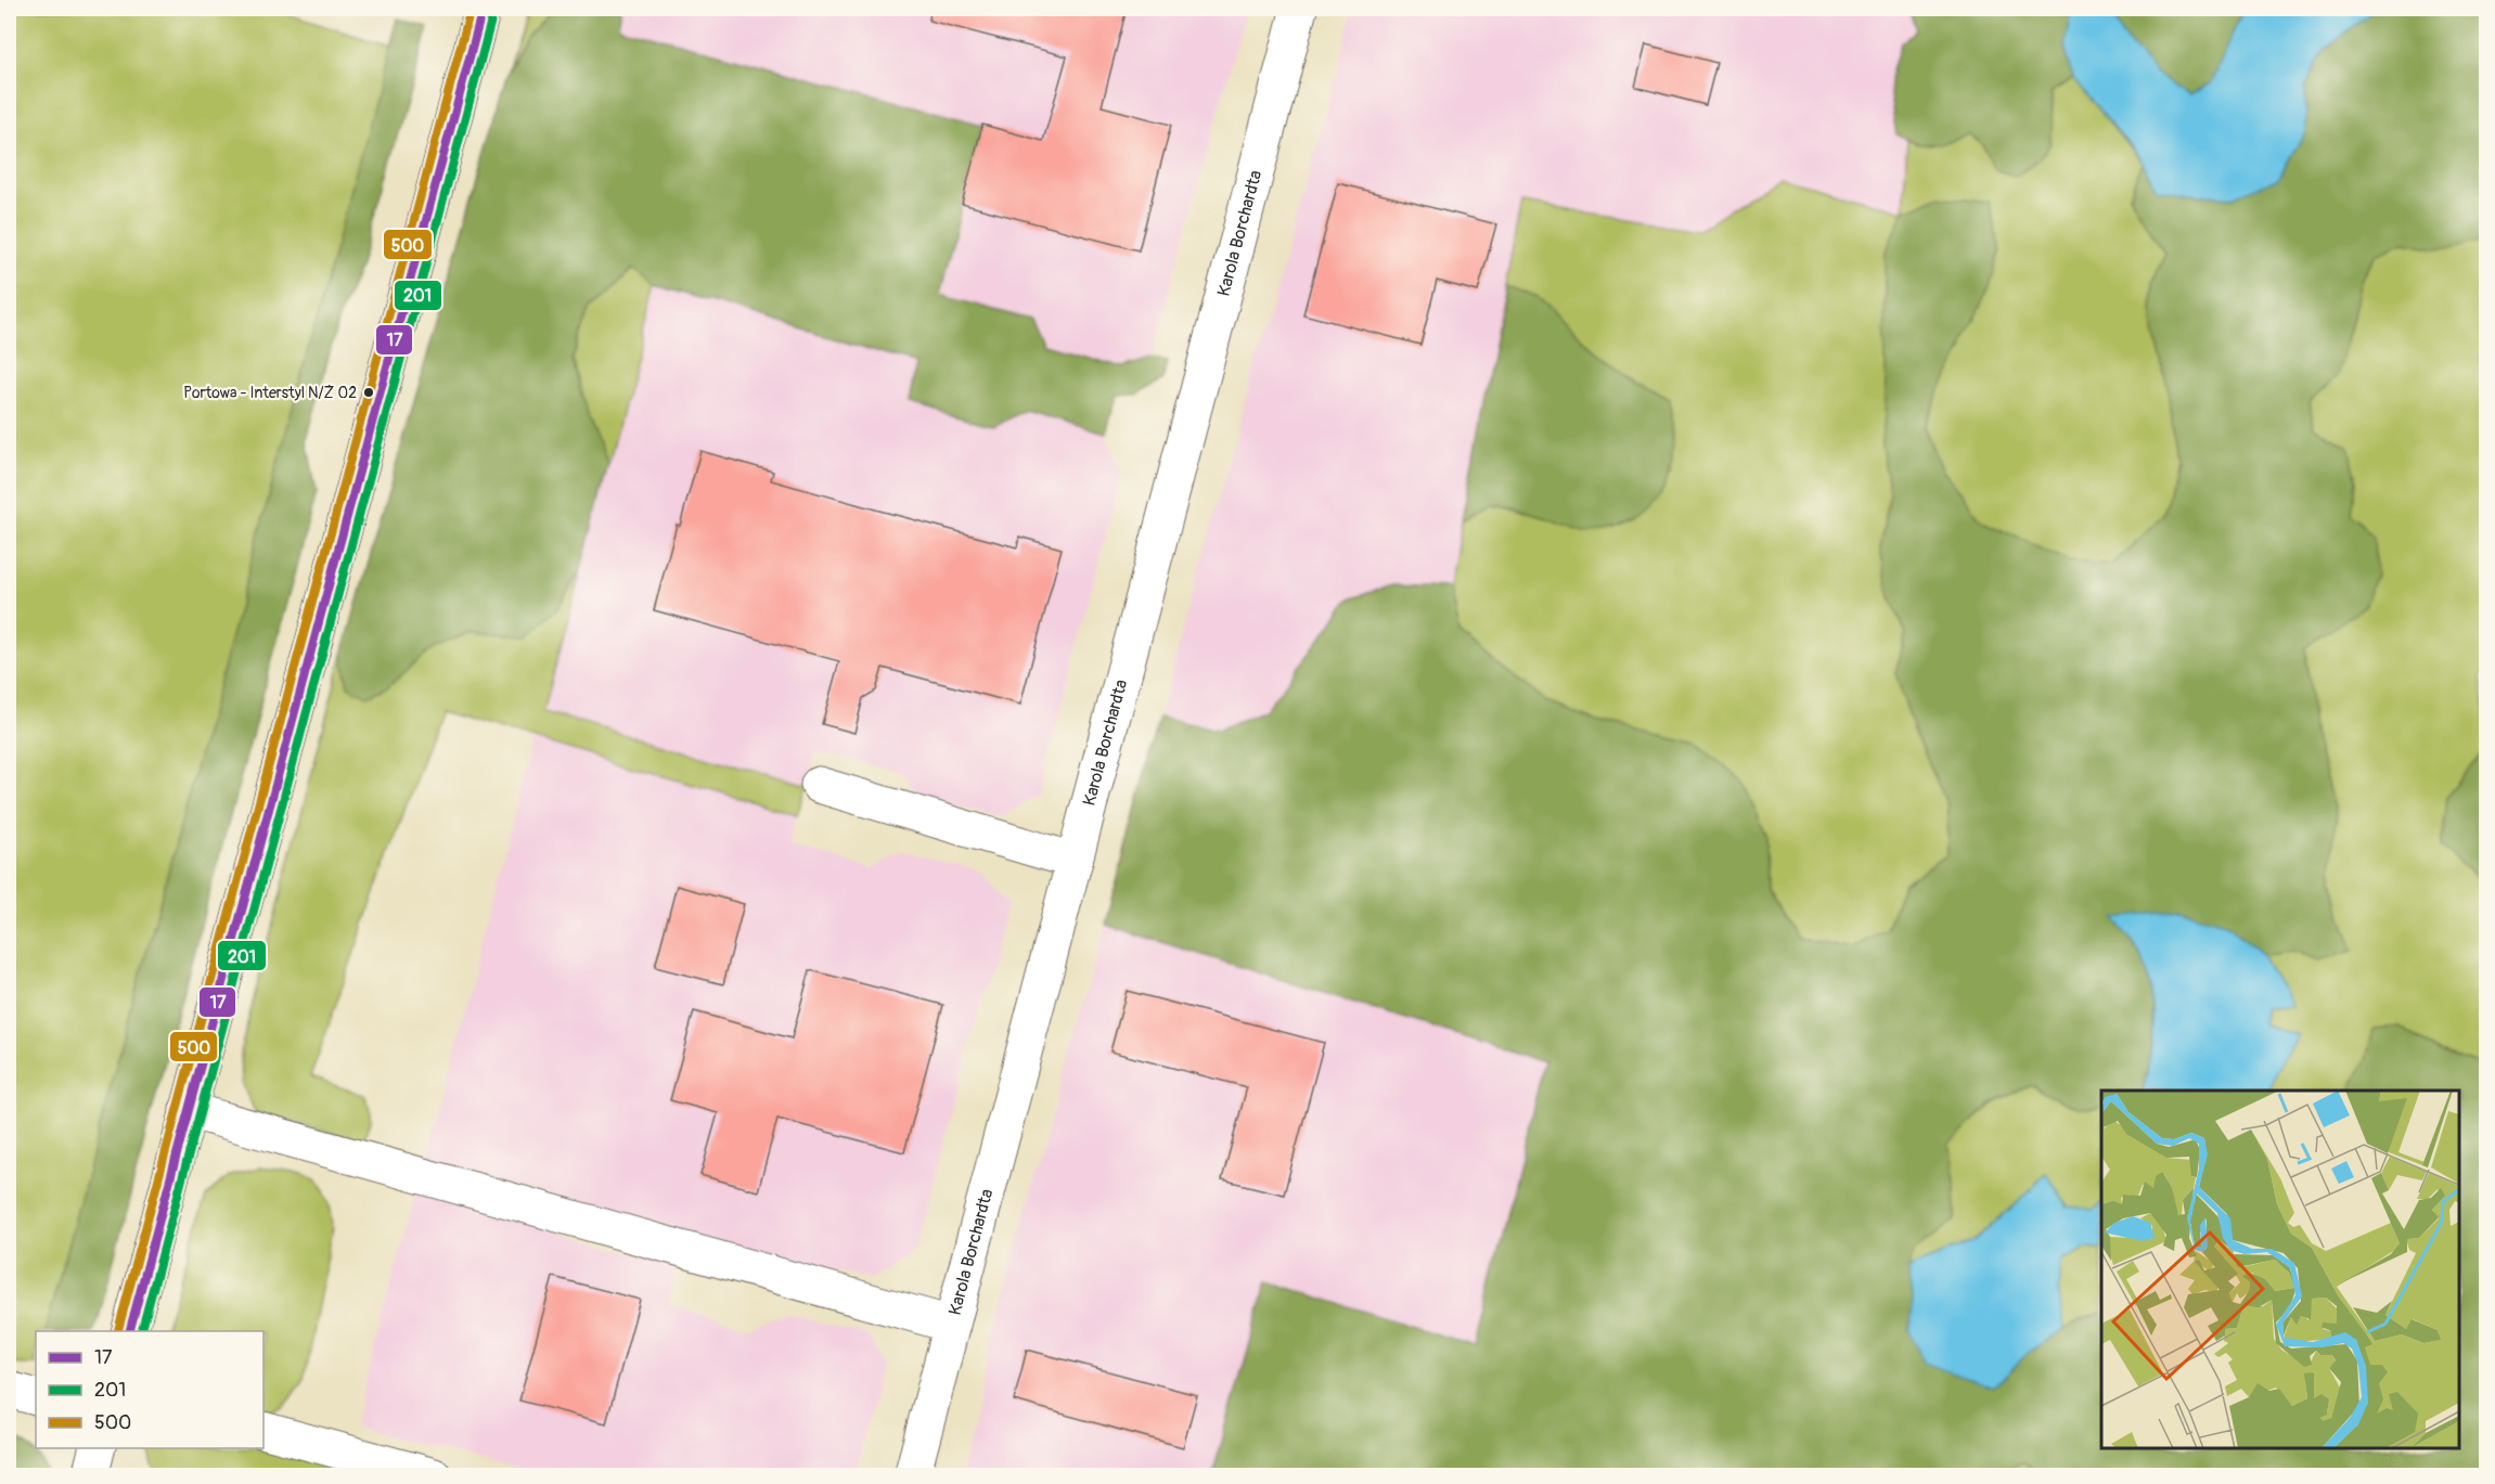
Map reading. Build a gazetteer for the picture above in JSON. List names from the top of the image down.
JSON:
{
  "streets": {
    "street": ["Karola Borchardta"]
  },
  "places": ["Portowa - Interstyl N/Ż 02"],
  "lines": ["transit line 17", "transit line 500", "transit line 201"],
  "legend": ["17", "201", "500"]
}
